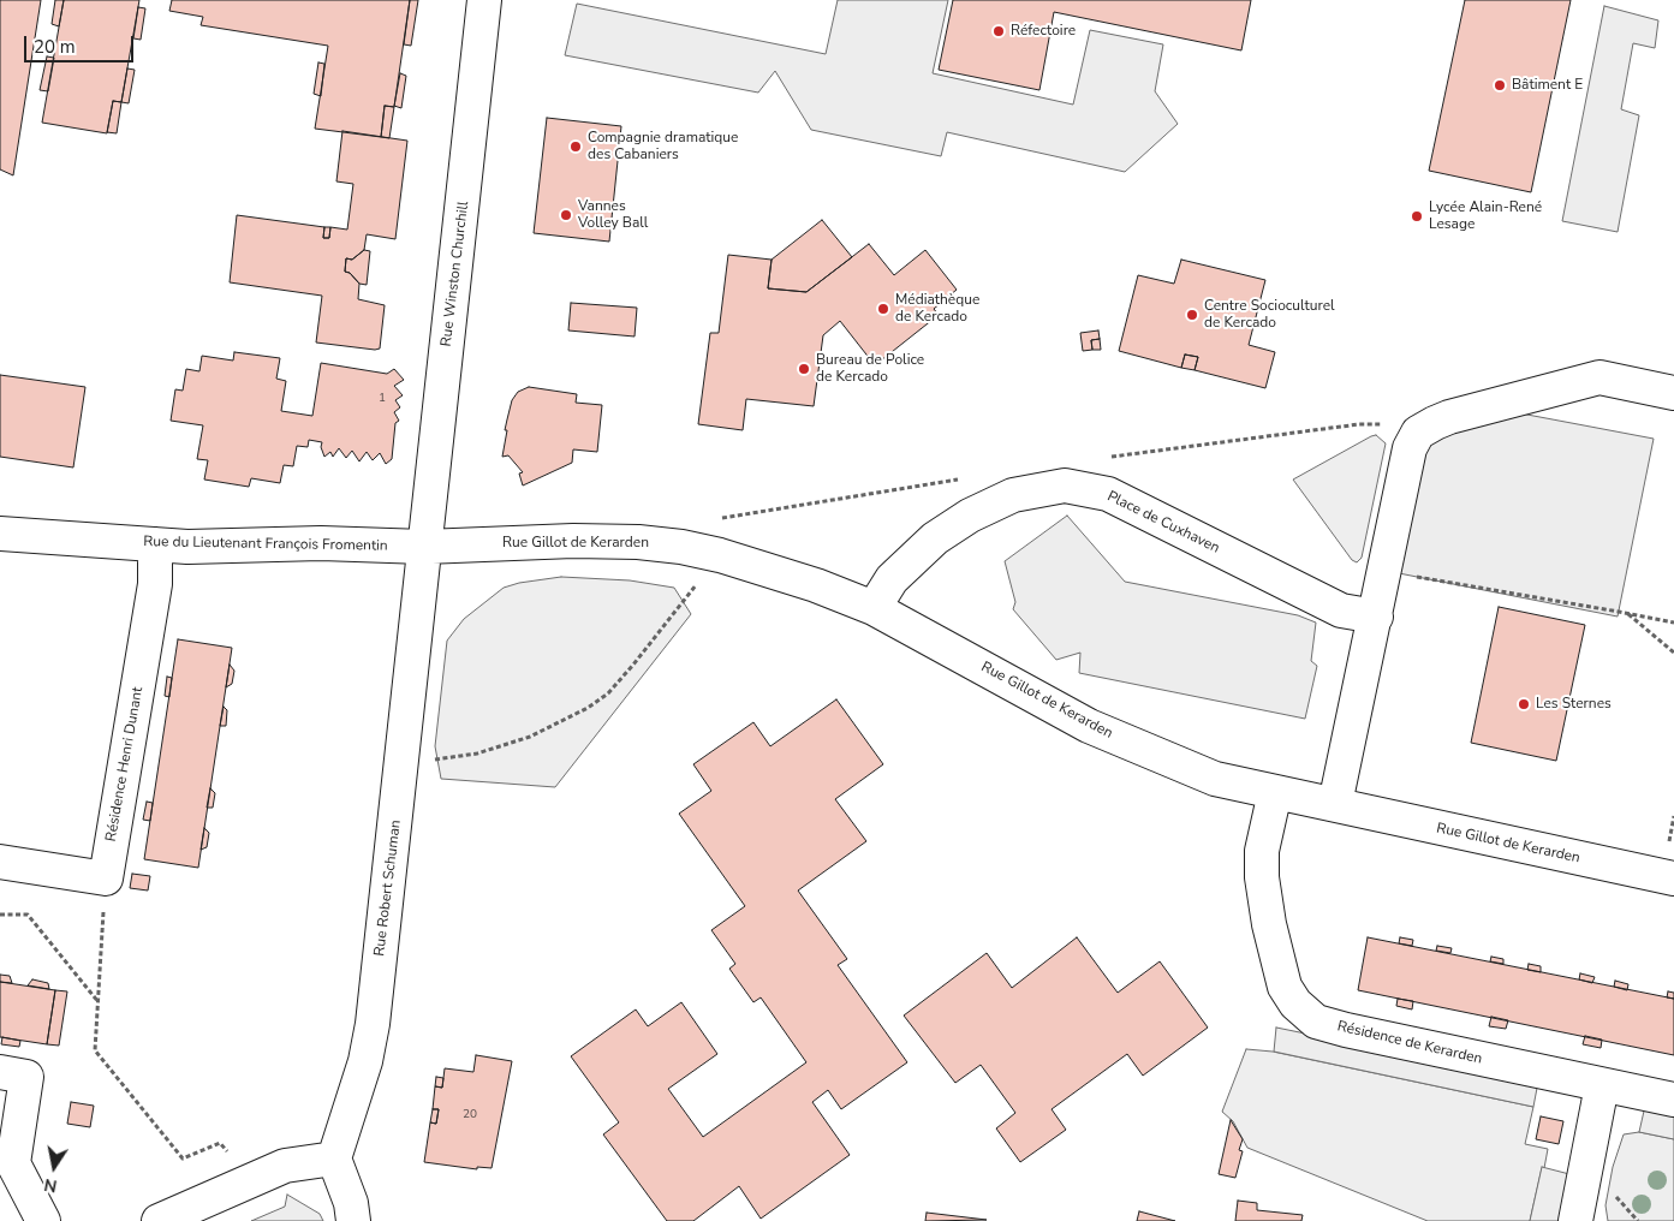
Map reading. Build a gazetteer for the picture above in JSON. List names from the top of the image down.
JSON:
{
  "streets": {
    "street": [
      "Rue Winston Churchill",
      "Place de Cuxhaven",
      "Rue Gillot de Kerarden",
      "Rue du Lieutenant François Fromentin",
      "Résidence Henri Dunant",
      "Rue Robert Schuman",
      "Résidence de Kerarden"
    ]
  },
  "crossings": [
    ["Rue Winston Churchill", "Rue Gillot de Kerarden"],
    ["Rue Winston Churchill", "Rue du Lieutenant François Fromentin"],
    ["Rue Winston Churchill", "Rue Robert Schuman"],
    ["Place de Cuxhaven", "Rue Gillot de Kerarden"],
    ["Rue Gillot de Kerarden", "Rue du Lieutenant François Fromentin"],
    ["Rue Gillot de Kerarden", "Rue Robert Schuman"],
    ["Rue Gillot de Kerarden", "Résidence de Kerarden"],
    ["Rue du Lieutenant François Fromentin", "Résidence Henri Dunant"],
    ["Rue du Lieutenant François Fromentin", "Rue Robert Schuman"]
  ],
  "places": [
    "Réfectoire",
    "Bâtiment E",
    "Compagnie dramatique des Cabaniers",
    "Vannes Volley Ball",
    "Lycée Alain-René Lesage",
    "Médiathèque de Kercado",
    "Centre Socioculturel de Kercado",
    "Bureau de Police de Kercado",
    "Les Sternes"
  ],
  "house_numbers": ["1", "20"],
  "scale_bar": "20 m",
  "north": "bottom"
}
